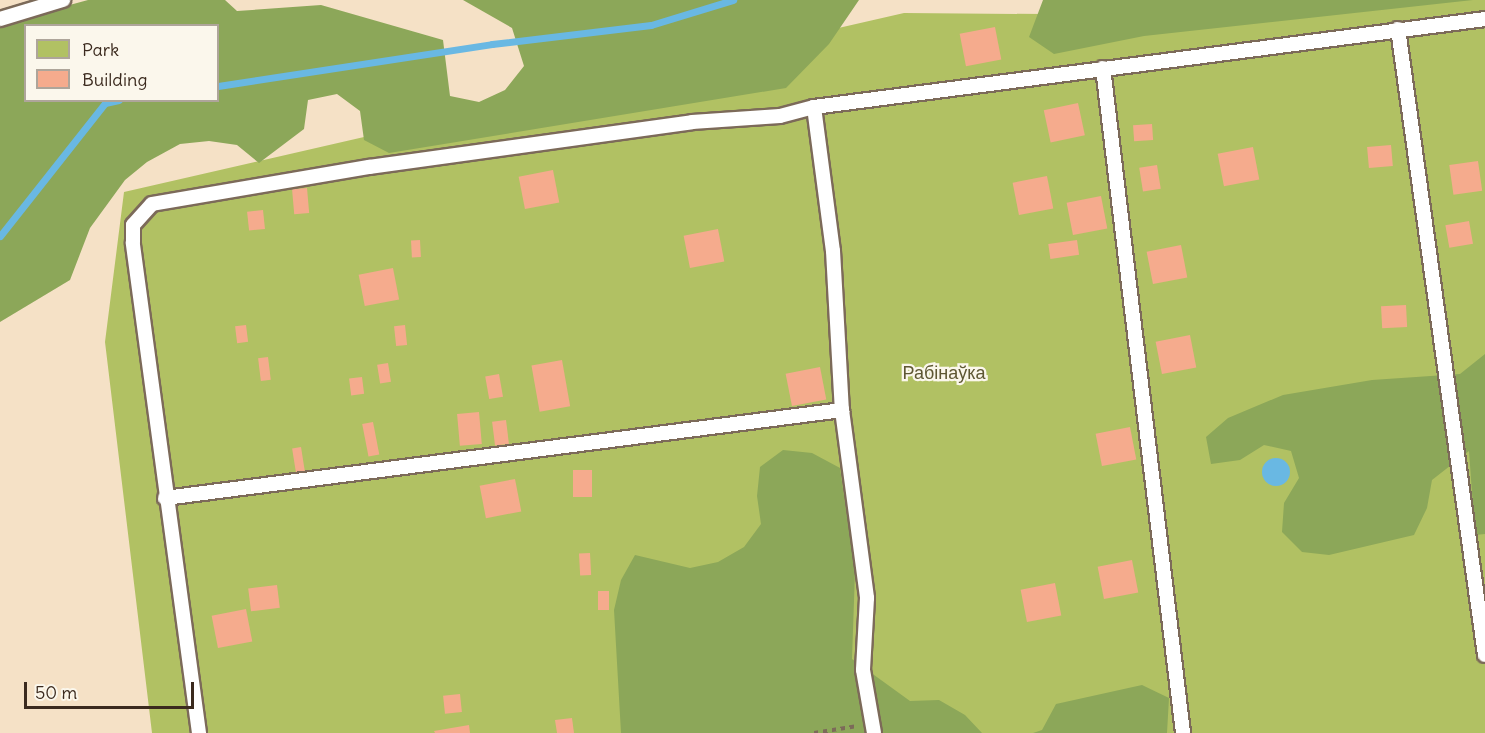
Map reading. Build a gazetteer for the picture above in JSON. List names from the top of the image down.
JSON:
{
  "parks": ["Рабінаўка"],
  "legend": ["Park", "Building"],
  "scale_bar": "50 m"
}
